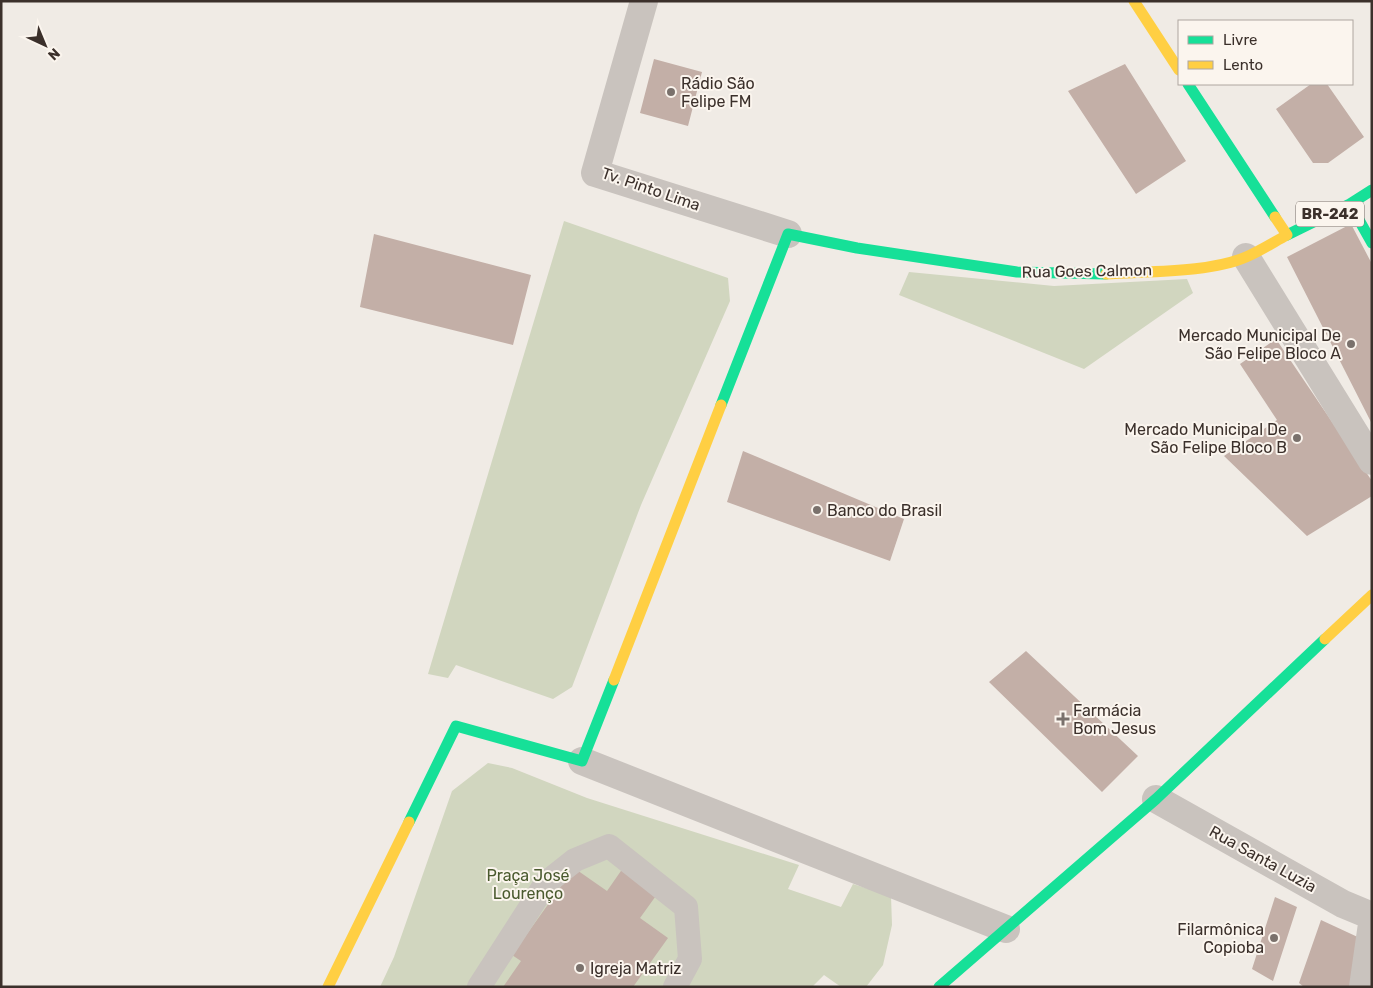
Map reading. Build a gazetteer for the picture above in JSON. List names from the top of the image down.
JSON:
{
  "streets": {
    "main road": ["BR-242", "Rua Goes Calmon"],
    "street": ["Tv. Pinto Lima", "Rua Santa Luzia"]
  },
  "crossings": [
    ["Tv. Pinto Lima", "Rua Goes Calmon"]
  ],
  "parks": ["Praça José Lourenço"],
  "places": {
    "other": [
      "Rádio São Felipe FM",
      "Mercado Municipal De São Felipe Bloco A",
      "Mercado Municipal De São Felipe Bloco B",
      "Banco do Brasil",
      "Filarmônica Copioba",
      "Igreja Matriz"
    ],
    "health": ["Farmácia Bom Jesus"]
  },
  "legend": ["Livre", "Lento"],
  "north": "bottom right"
}
